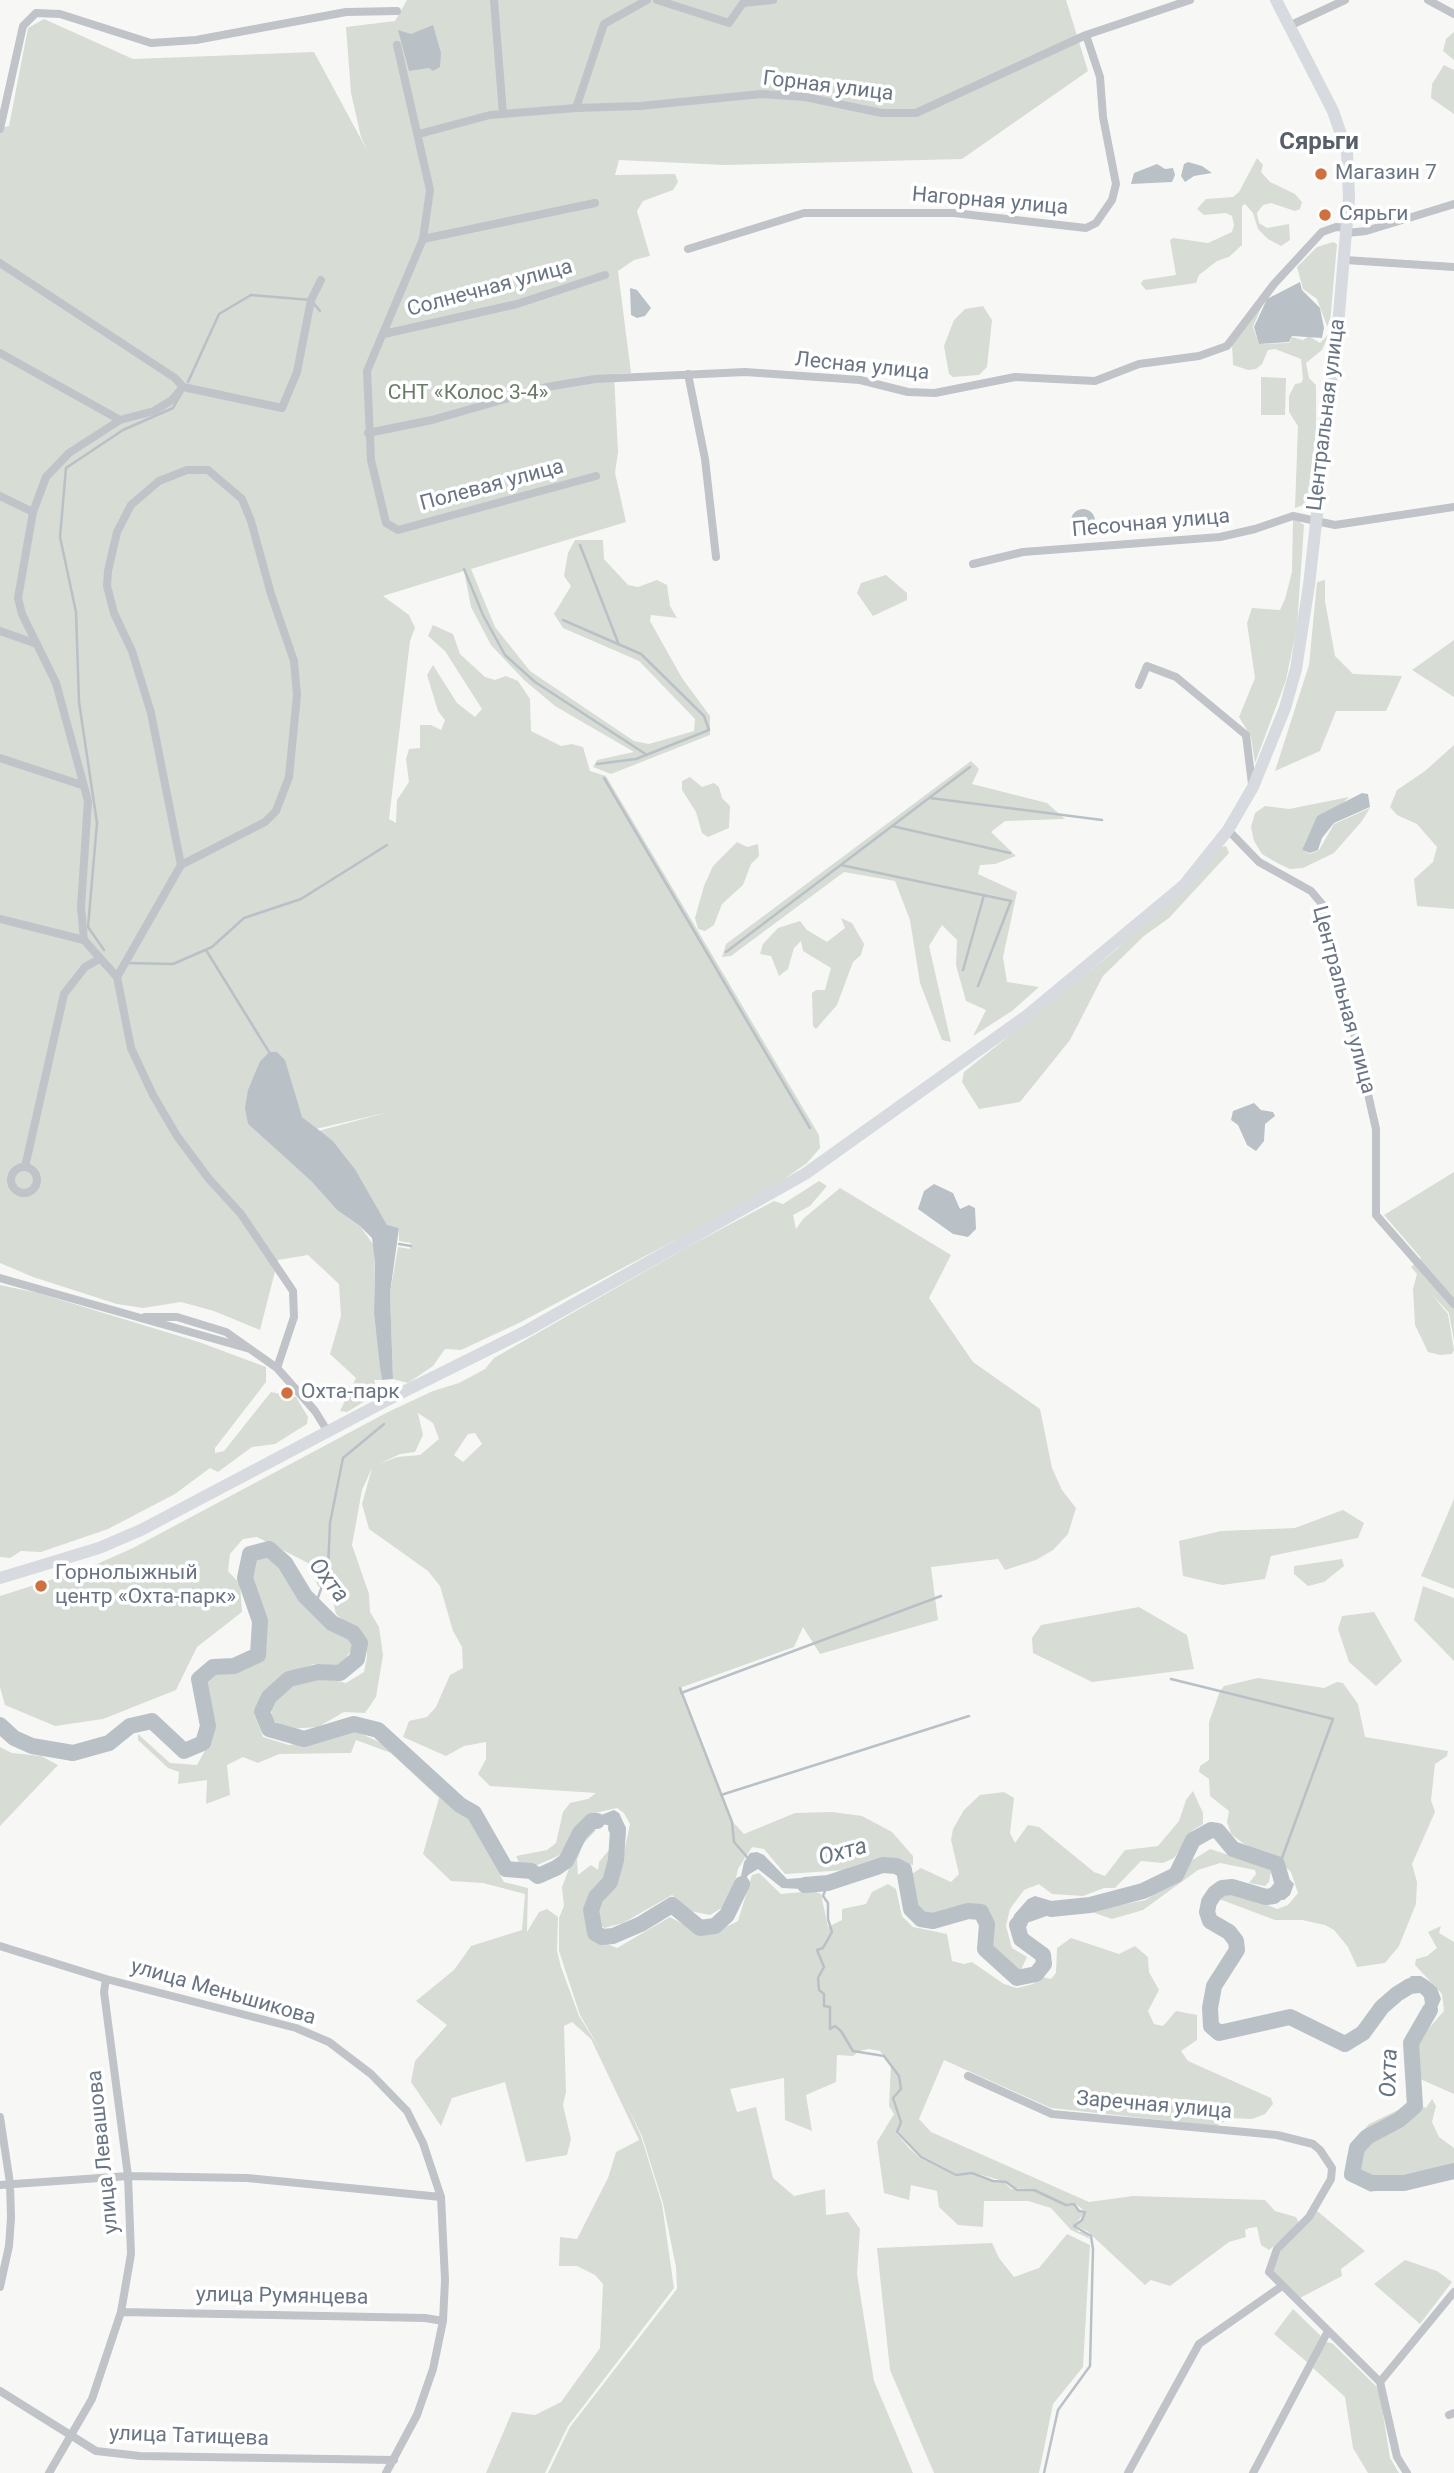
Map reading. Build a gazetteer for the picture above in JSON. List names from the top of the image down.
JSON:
{
  "streets": {
    "street": [
      "Горная улица",
      "Нагорная улица",
      "Солнечная улица",
      "Лесная улица",
      "Центральная улица",
      "Полевая улица",
      "Песочная улица",
      "улица Меньшикова",
      "Заречная улица",
      "улица Левашова",
      "улица Румянцева",
      "улица Татищева"
    ]
  },
  "crossings": [
    ["Горная улица", "Нагорная улица"],
    ["Лесная улица", "Центральная улица"],
    ["Лесная улица", "Полевая улица"],
    ["Центральная улица", "Песочная улица"],
    ["улица Меньшикова", "улица Левашова"],
    ["улица Меньшикова", "улица Румянцева"],
    ["улица Меньшикова", "улица Татищева"],
    ["улица Левашова", "улица Румянцева"],
    ["улица Левашова", "улица Татищева"]
  ],
  "districts": ["Сярьги"],
  "water": ["Охта"],
  "parks": ["СНТ «Колос 3-4»"],
  "places": [
    "Магазин 7",
    "Сярьги",
    "Охта-парк",
    "Горнолыжный центр «Охта-парк»"
  ]
}
